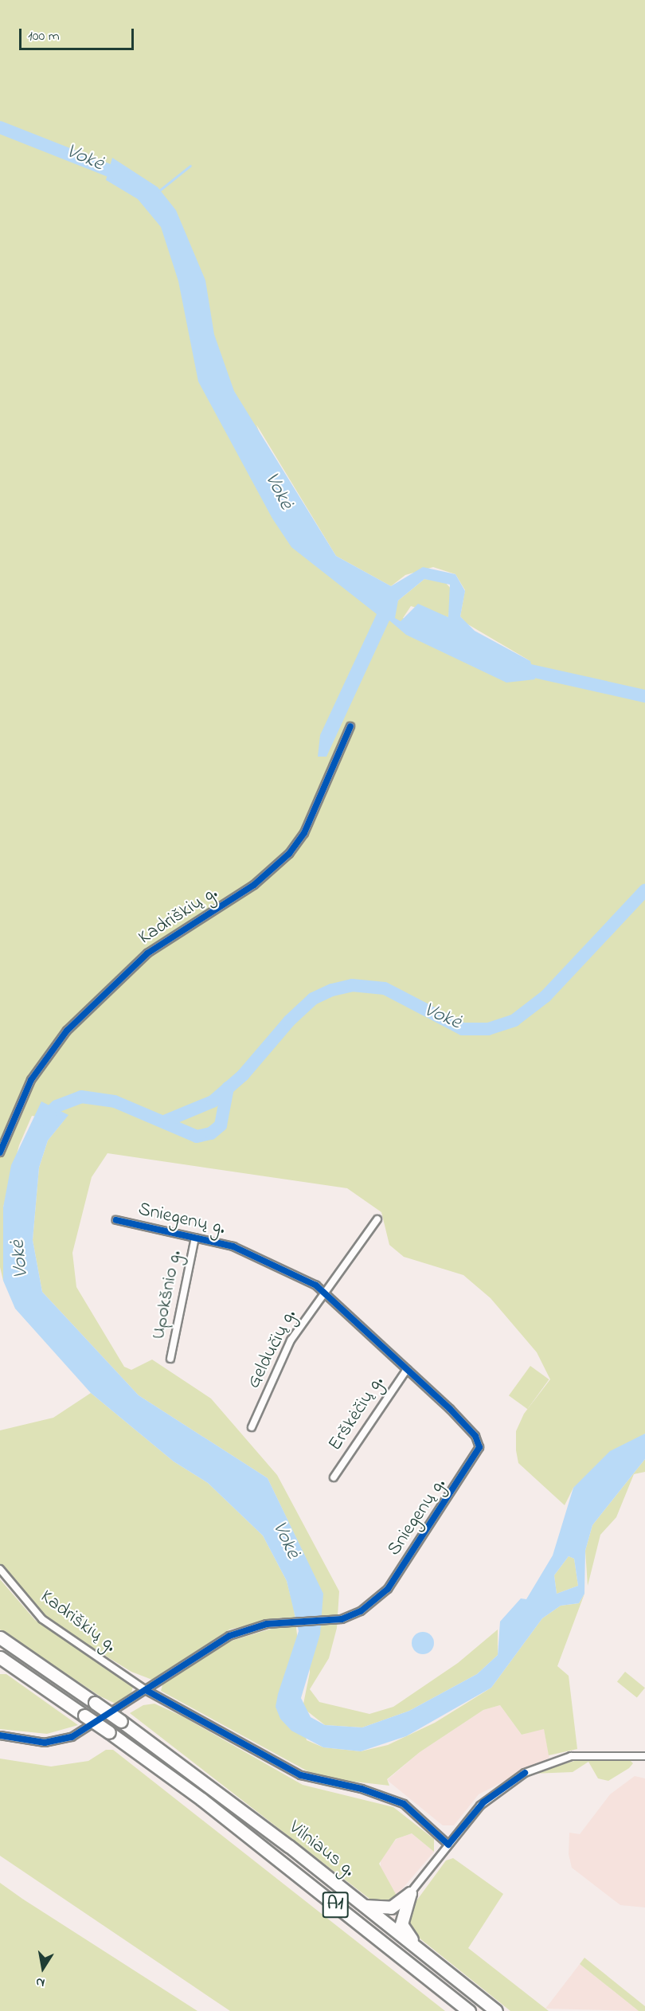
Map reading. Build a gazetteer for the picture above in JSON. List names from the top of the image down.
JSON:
{
  "streets": {
    "highway": ["Vilniaus g.", "A1"],
    "street": [
      "Kadriškių g.",
      "Sniegenų g.",
      "Upokšnio g.",
      "Geldučių g.",
      "Erškėčių g."
    ]
  },
  "crossings": [
    ["Kadriškių g.", "Sniegenų g."],
    ["Sniegenų g.", "Upokšnio g."],
    ["Sniegenų g.", "Geldučių g."],
    ["Sniegenų g.", "Erškėčių g."]
  ],
  "water": ["Vokė"],
  "scale_bar": "100 m",
  "north": "bottom"
}
